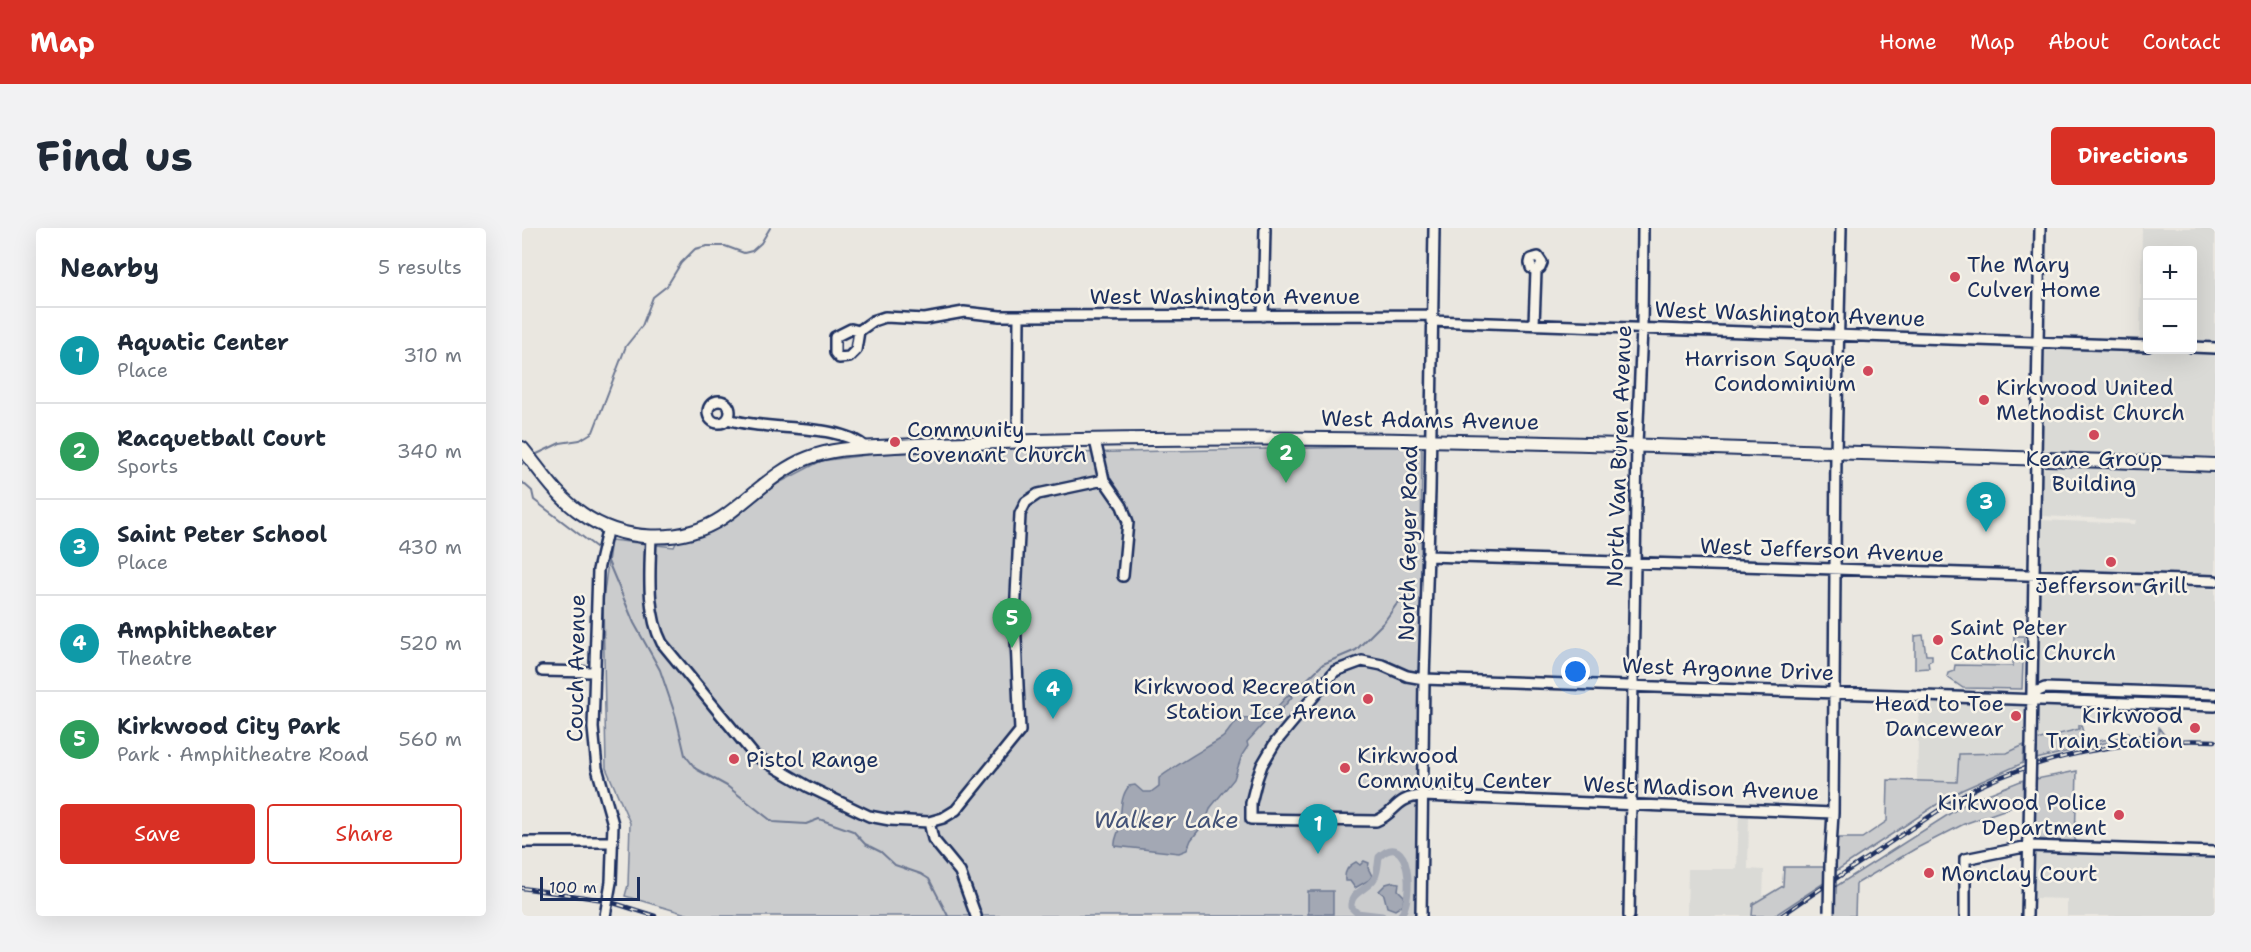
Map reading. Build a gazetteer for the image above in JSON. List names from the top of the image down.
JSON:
{
  "streets": {
    "main road": ["West Adams Avenue"],
    "street": [
      "West Washington Avenue",
      "North Van Buren Avenue",
      "North Geyer Road",
      "West Jefferson Avenue",
      "Couch Avenue",
      "West Argonne Drive",
      "West Madison Avenue"
    ]
  },
  "crossings": [
    ["West Washington Avenue", "North Van Buren Avenue"],
    ["West Washington Avenue", "North Geyer Road"],
    ["West Adams Avenue", "North Van Buren Avenue"],
    ["West Adams Avenue", "North Geyer Road"],
    ["West Adams Avenue", "Couch Avenue"],
    ["North Van Buren Avenue", "West Jefferson Avenue"],
    ["North Van Buren Avenue", "West Argonne Drive"],
    ["North Van Buren Avenue", "West Madison Avenue"],
    ["North Geyer Road", "West Jefferson Avenue"],
    ["North Geyer Road", "West Argonne Drive"],
    ["North Geyer Road", "West Madison Avenue"],
    ["West Argonne Drive", "West Madison Avenue"]
  ],
  "water": ["Walker Lake"],
  "places": [
    "The Mary Culver Home",
    "Harrison Square Condominium",
    "Kirkwood United Methodist Church",
    "Keane Group Building",
    "Community Covenant Church",
    "Jefferson Grill",
    "Saint Peter Catholic Church",
    "Kirkwood Recreation Station Ice Arena",
    "Head to Toe Dancewear",
    "Kirkwood Train Station",
    "Pistol Range",
    "Kirkwood Community Center",
    "Kirkwood Police Department",
    "Monclay Court"
  ],
  "scale_bar": "100 m",
  "page": {
    "header": "Map",
    "nav": [
      "Home",
      "Map",
      "About",
      "Contact"
    ],
    "buttons": [
      "Directions",
      ["Save", "Share"]
    ],
    "title": "Find us",
    "heading": ["Nearby", "5 results"],
    "map_buttons": ["+", "−"],
    "list": [
      {
        "mark": "1",
        "name": "Aquatic Center",
        "note": "Place",
        "value": "310 m"
      },
      {
        "mark": "2",
        "name": "Racquetball Court",
        "note": "Sports",
        "value": "340 m"
      },
      {
        "mark": "3",
        "name": "Saint Peter School",
        "note": "Place",
        "value": "430 m"
      },
      {
        "mark": "4",
        "name": "Amphitheater",
        "note": "Theatre",
        "value": "520 m"
      },
      {
        "mark": "5",
        "name": "Kirkwood City Park",
        "note": "Park · Amphitheatre Road",
        "value": "560 m"
      }
    ],
    "pins": [
      "2",
      "3",
      "5",
      "4",
      "1"
    ],
    "scale": "100 m"
  }
}
